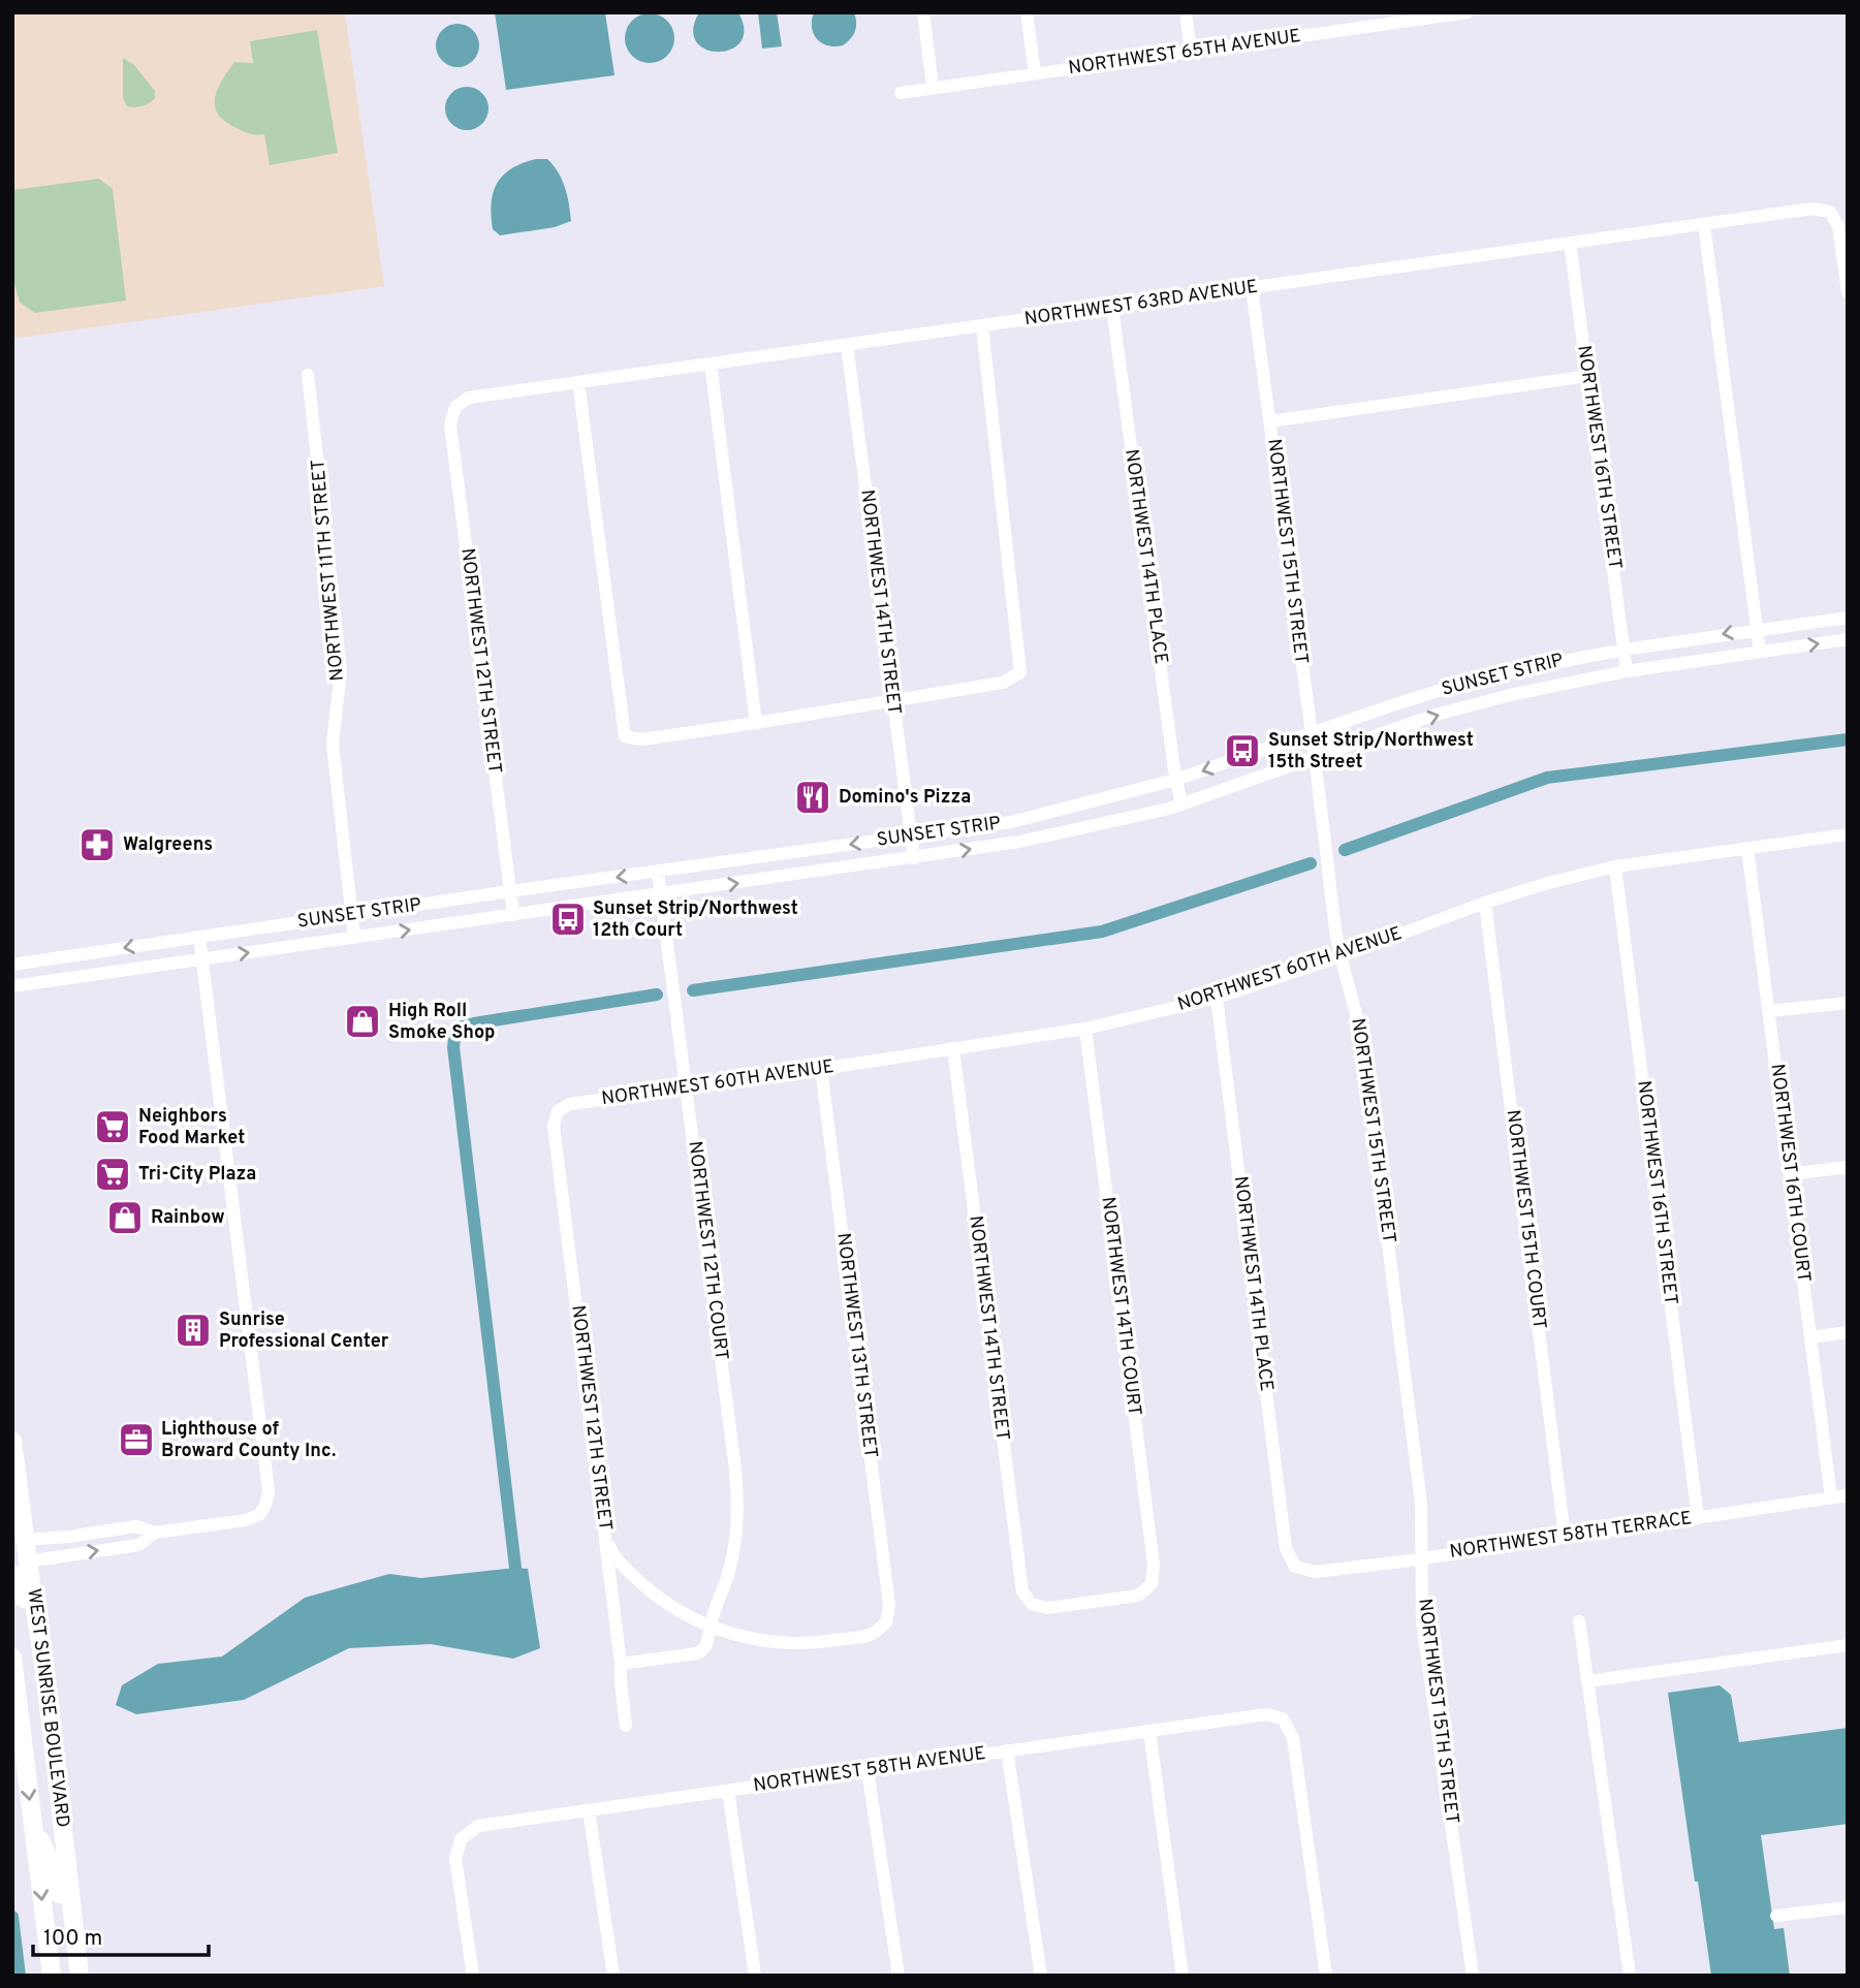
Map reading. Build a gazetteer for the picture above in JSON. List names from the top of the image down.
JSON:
{
  "streets": {
    "highway": ["WEST SUNRISE BOULEVARD"],
    "street": [
      "NORTHWEST 65TH AVENUE",
      "NORTHWEST 63RD AVENUE",
      "NORTHWEST 16TH STREET",
      "NORTHWEST 15TH STREET",
      "NORTHWEST 14TH PLACE",
      "NORTHWEST 11TH STREET",
      "NORTHWEST 14TH STREET",
      "NORTHWEST 12TH STREET",
      "SUNSET STRIP",
      "NORTHWEST 60TH AVENUE",
      "NORTHWEST 16TH COURT",
      "NORTHWEST 15TH COURT",
      "NORTHWEST 12TH COURT",
      "NORTHWEST 14TH COURT",
      "NORTHWEST 13TH STREET",
      "NORTHWEST 58TH TERRACE",
      "NORTHWEST 58TH AVENUE"
    ]
  },
  "crossings": [
    ["NORTHWEST 63RD AVENUE", "NORTHWEST 16TH STREET"],
    ["NORTHWEST 63RD AVENUE", "NORTHWEST 15TH STREET"],
    ["NORTHWEST 63RD AVENUE", "NORTHWEST 14TH PLACE"],
    ["NORTHWEST 63RD AVENUE", "NORTHWEST 14TH STREET"],
    ["NORTHWEST 63RD AVENUE", "NORTHWEST 12TH STREET"],
    ["NORTHWEST 16TH STREET", "SUNSET STRIP"],
    ["NORTHWEST 16TH STREET", "NORTHWEST 60TH AVENUE"],
    ["NORTHWEST 16TH STREET", "NORTHWEST 58TH TERRACE"],
    ["NORTHWEST 15TH STREET", "SUNSET STRIP"],
    ["NORTHWEST 15TH STREET", "NORTHWEST 60TH AVENUE"],
    ["NORTHWEST 15TH STREET", "NORTHWEST 58TH TERRACE"],
    ["NORTHWEST 14TH PLACE", "SUNSET STRIP"],
    ["NORTHWEST 14TH PLACE", "NORTHWEST 60TH AVENUE"],
    ["NORTHWEST 14TH PLACE", "NORTHWEST 58TH TERRACE"],
    ["NORTHWEST 11TH STREET", "SUNSET STRIP"],
    ["NORTHWEST 14TH STREET", "SUNSET STRIP"],
    ["NORTHWEST 14TH STREET", "NORTHWEST 60TH AVENUE"],
    ["NORTHWEST 14TH STREET", "NORTHWEST 14TH COURT"],
    ["NORTHWEST 12TH STREET", "SUNSET STRIP"],
    ["NORTHWEST 12TH STREET", "NORTHWEST 60TH AVENUE"],
    ["SUNSET STRIP", "NORTHWEST 12TH COURT"],
    ["NORTHWEST 60TH AVENUE", "NORTHWEST 16TH COURT"],
    ["NORTHWEST 60TH AVENUE", "NORTHWEST 15TH COURT"],
    ["NORTHWEST 60TH AVENUE", "NORTHWEST 12TH COURT"],
    ["NORTHWEST 60TH AVENUE", "NORTHWEST 14TH COURT"],
    ["NORTHWEST 60TH AVENUE", "NORTHWEST 13TH STREET"],
    ["NORTHWEST 16TH COURT", "NORTHWEST 58TH TERRACE"],
    ["NORTHWEST 15TH COURT", "NORTHWEST 58TH TERRACE"],
    ["NORTHWEST 12TH COURT", "NORTHWEST 13TH STREET"]
  ],
  "places": {
    "bus stop": ["Sunset Strip/Northwest 15th Street", "Sunset Strip/Northwest 12th Court"],
    "restaurant": ["Domino's Pizza"],
    "pharmacy": ["Walgreens"],
    "shop": ["High Roll Smoke Shop", "Rainbow"],
    "supermarket": ["Neighbors Food Market", "Tri-City Plaza"],
    "building": ["Sunrise Professional Center"],
    "office": ["Lighthouse of Broward County Inc."]
  },
  "scale_bar": "100 m"
}
